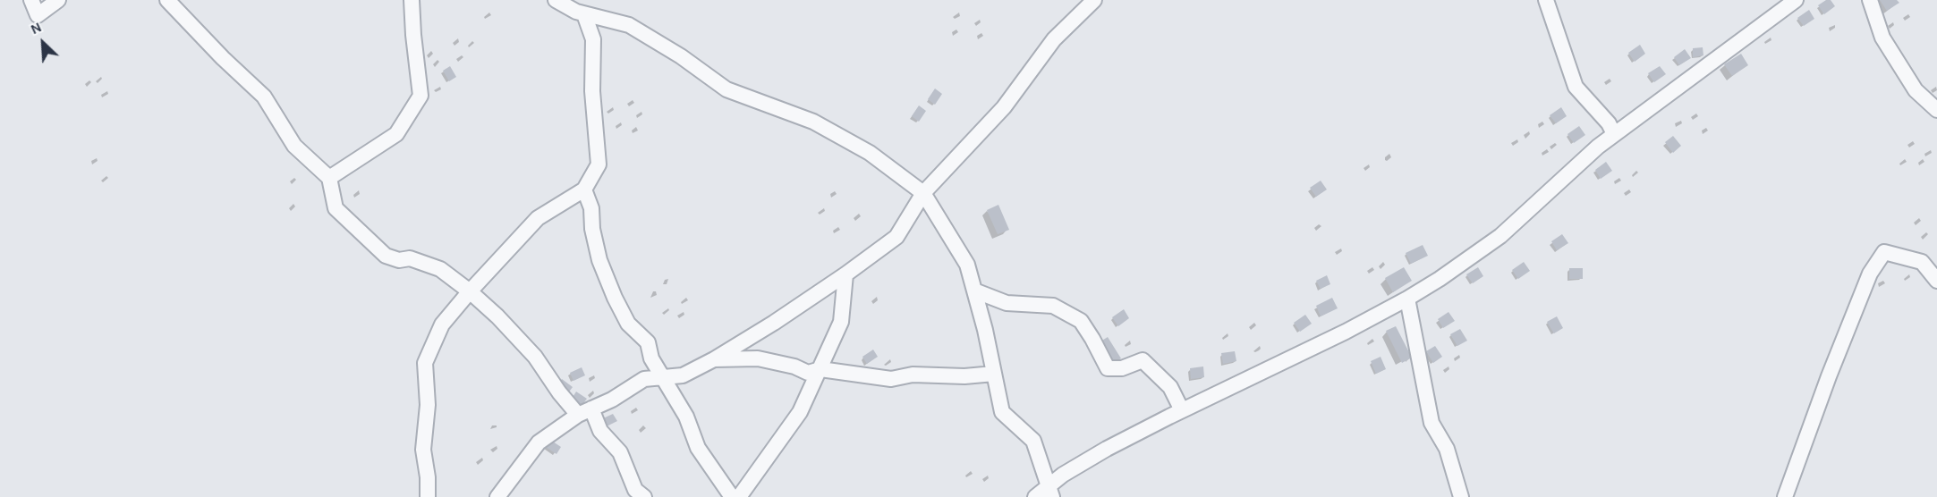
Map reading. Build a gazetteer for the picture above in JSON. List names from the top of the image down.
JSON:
{
  "north": "top left"
}
